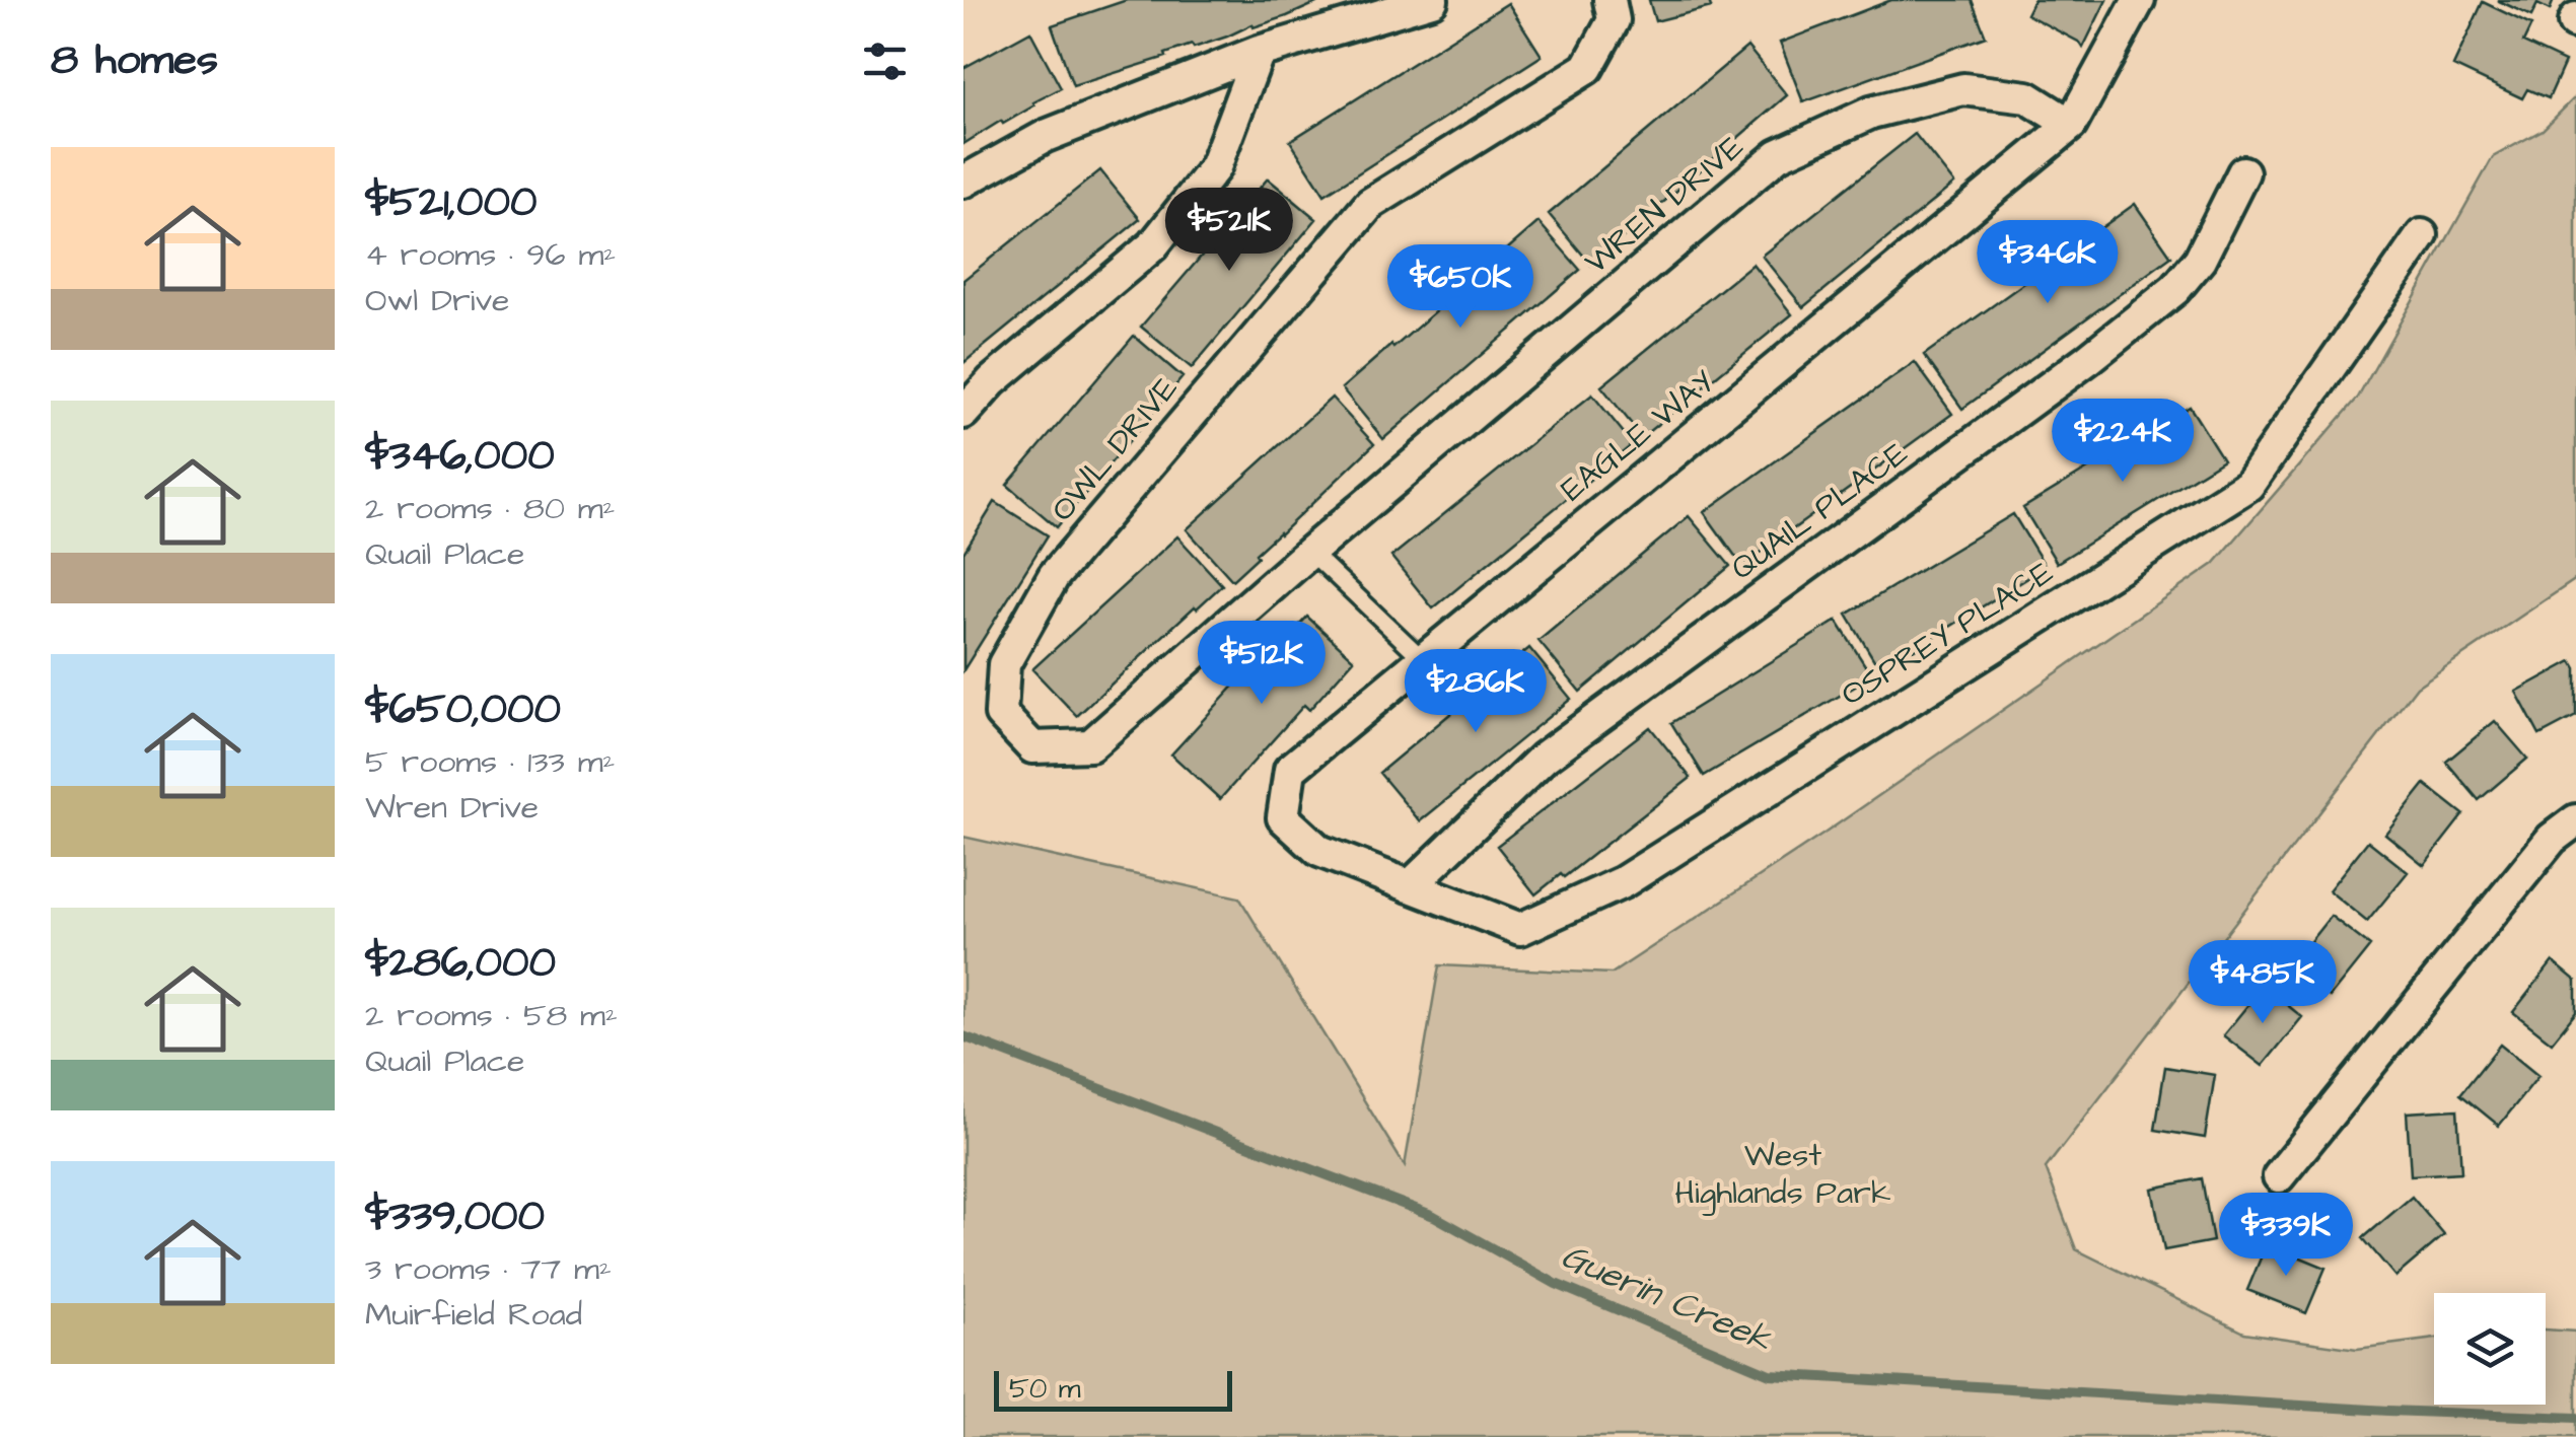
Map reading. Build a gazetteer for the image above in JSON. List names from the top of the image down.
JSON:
{
  "streets": {
    "street": [
      "WREN DRIVE",
      "EAGLE WAY",
      "OWL DRIVE",
      "QUAIL PLACE",
      "OSPREY PLACE"
    ]
  },
  "crossings": [
    ["WREN DRIVE", "EAGLE WAY"],
    ["WREN DRIVE", "OWL DRIVE"],
    ["EAGLE WAY", "QUAIL PLACE"],
    ["EAGLE WAY", "OSPREY PLACE"],
    ["QUAIL PLACE", "OSPREY PLACE"]
  ],
  "water": ["Guerin Creek"],
  "parks": ["West Highlands Park"],
  "scale_bar": "50 m",
  "page": {
    "heading": "8 homes",
    "list": [
      {
        "name": "$521,000",
        "note": "4 rooms · 96 m² · Owl Drive"
      },
      {
        "name": "$346,000",
        "note": "2 rooms · 80 m² · Quail Place"
      },
      {
        "name": "$650,000",
        "note": "5 rooms · 133 m² · Wren Drive"
      },
      {
        "name": "$286,000",
        "note": "2 rooms · 58 m² · Quail Place"
      },
      {
        "name": "$339,000",
        "note": "3 rooms · 77 m² · Muirfield Road"
      }
    ],
    "price": [
      "$521K",
      "$346K",
      "$650K",
      "$224K",
      "$512K",
      "$286K",
      "$485K",
      "$339K"
    ],
    "scale": "50 m"
  }
}
